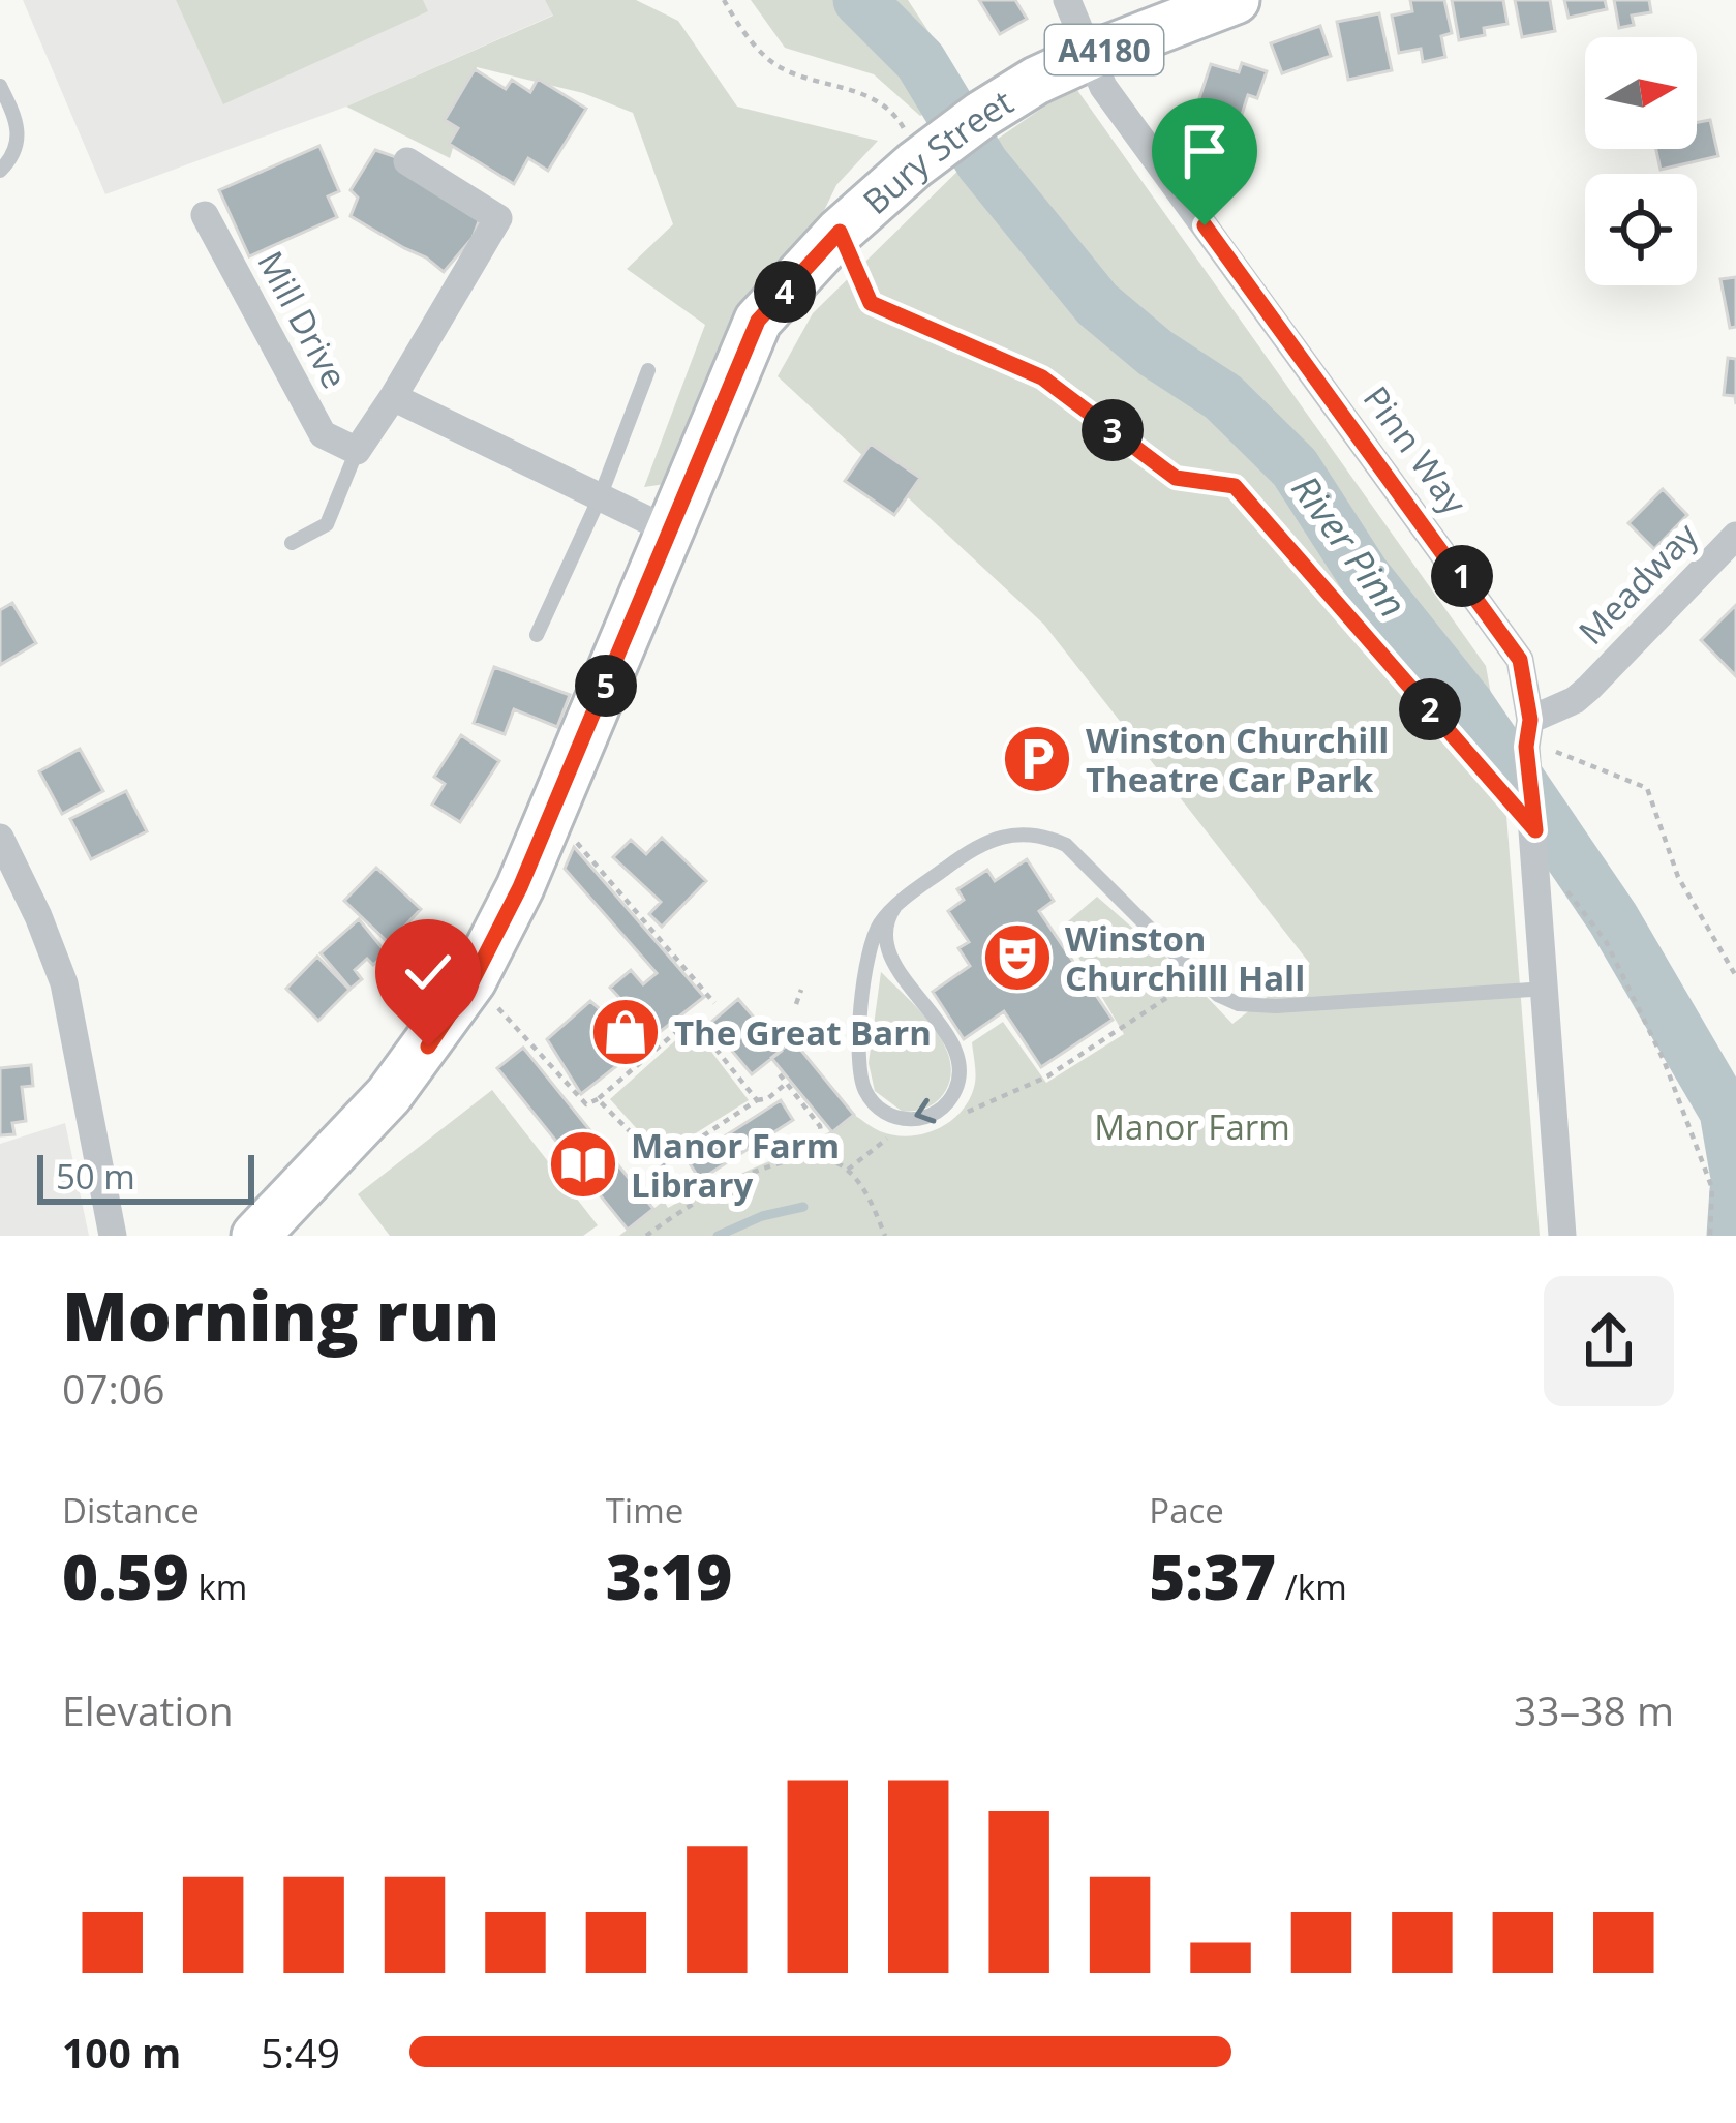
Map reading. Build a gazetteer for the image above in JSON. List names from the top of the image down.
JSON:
{
  "streets": {
    "main road": ["A4180", "Bury Street"],
    "street": ["Mill Drive", "Pinn Way", "Meadway"]
  },
  "crossings": [
    ["Bury Street", "Mill Drive"],
    ["Bury Street", "Pinn Way"],
    ["Pinn Way", "Meadway"]
  ],
  "water": ["River Pinn"],
  "parks": ["Manor Farm"],
  "places": {
    "parking": ["Winston Churchill Theatre Car Park"],
    "theatre": ["Winston Churchilll Hall"],
    "shop": ["The Great Barn"],
    "library": ["Manor Farm Library"]
  },
  "scale_bar": "50 m",
  "north": "right",
  "page": {
    "pins": [
      "4",
      "3",
      "1",
      "5",
      "2"
    ],
    "scale": "50 m",
    "heading": ["Morning run", "07:06"],
    "stats": [
      ["Distance", "0.59 km"],
      ["Time", "3:19"],
      ["Pace", "5:37 /km"]
    ],
    "chart": ["Elevation", "33–38 m"],
    "list": [
      {
        "name": "100 m",
        "note": "5:49"
      }
    ]
  }
}
